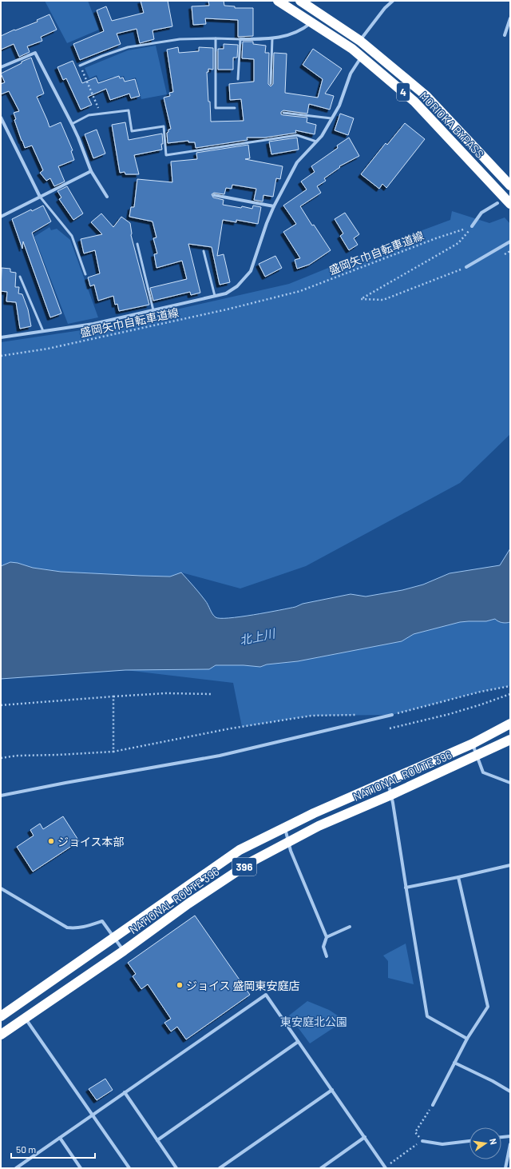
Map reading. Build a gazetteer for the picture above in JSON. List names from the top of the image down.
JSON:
{
  "streets": {
    "highway": [
      "4",
      "MORIOKA BYPASS",
      "NATIONAL ROUTE 396",
      "396"
    ],
    "path": ["盛岡矢巾自転車道線"]
  },
  "water": ["北上川"],
  "parks": ["東安庭北公園"],
  "places": ["ジョイス本部", "ジョイス 盛岡東安庭店"],
  "scale_bar": "50 m",
  "north": "right"
}
